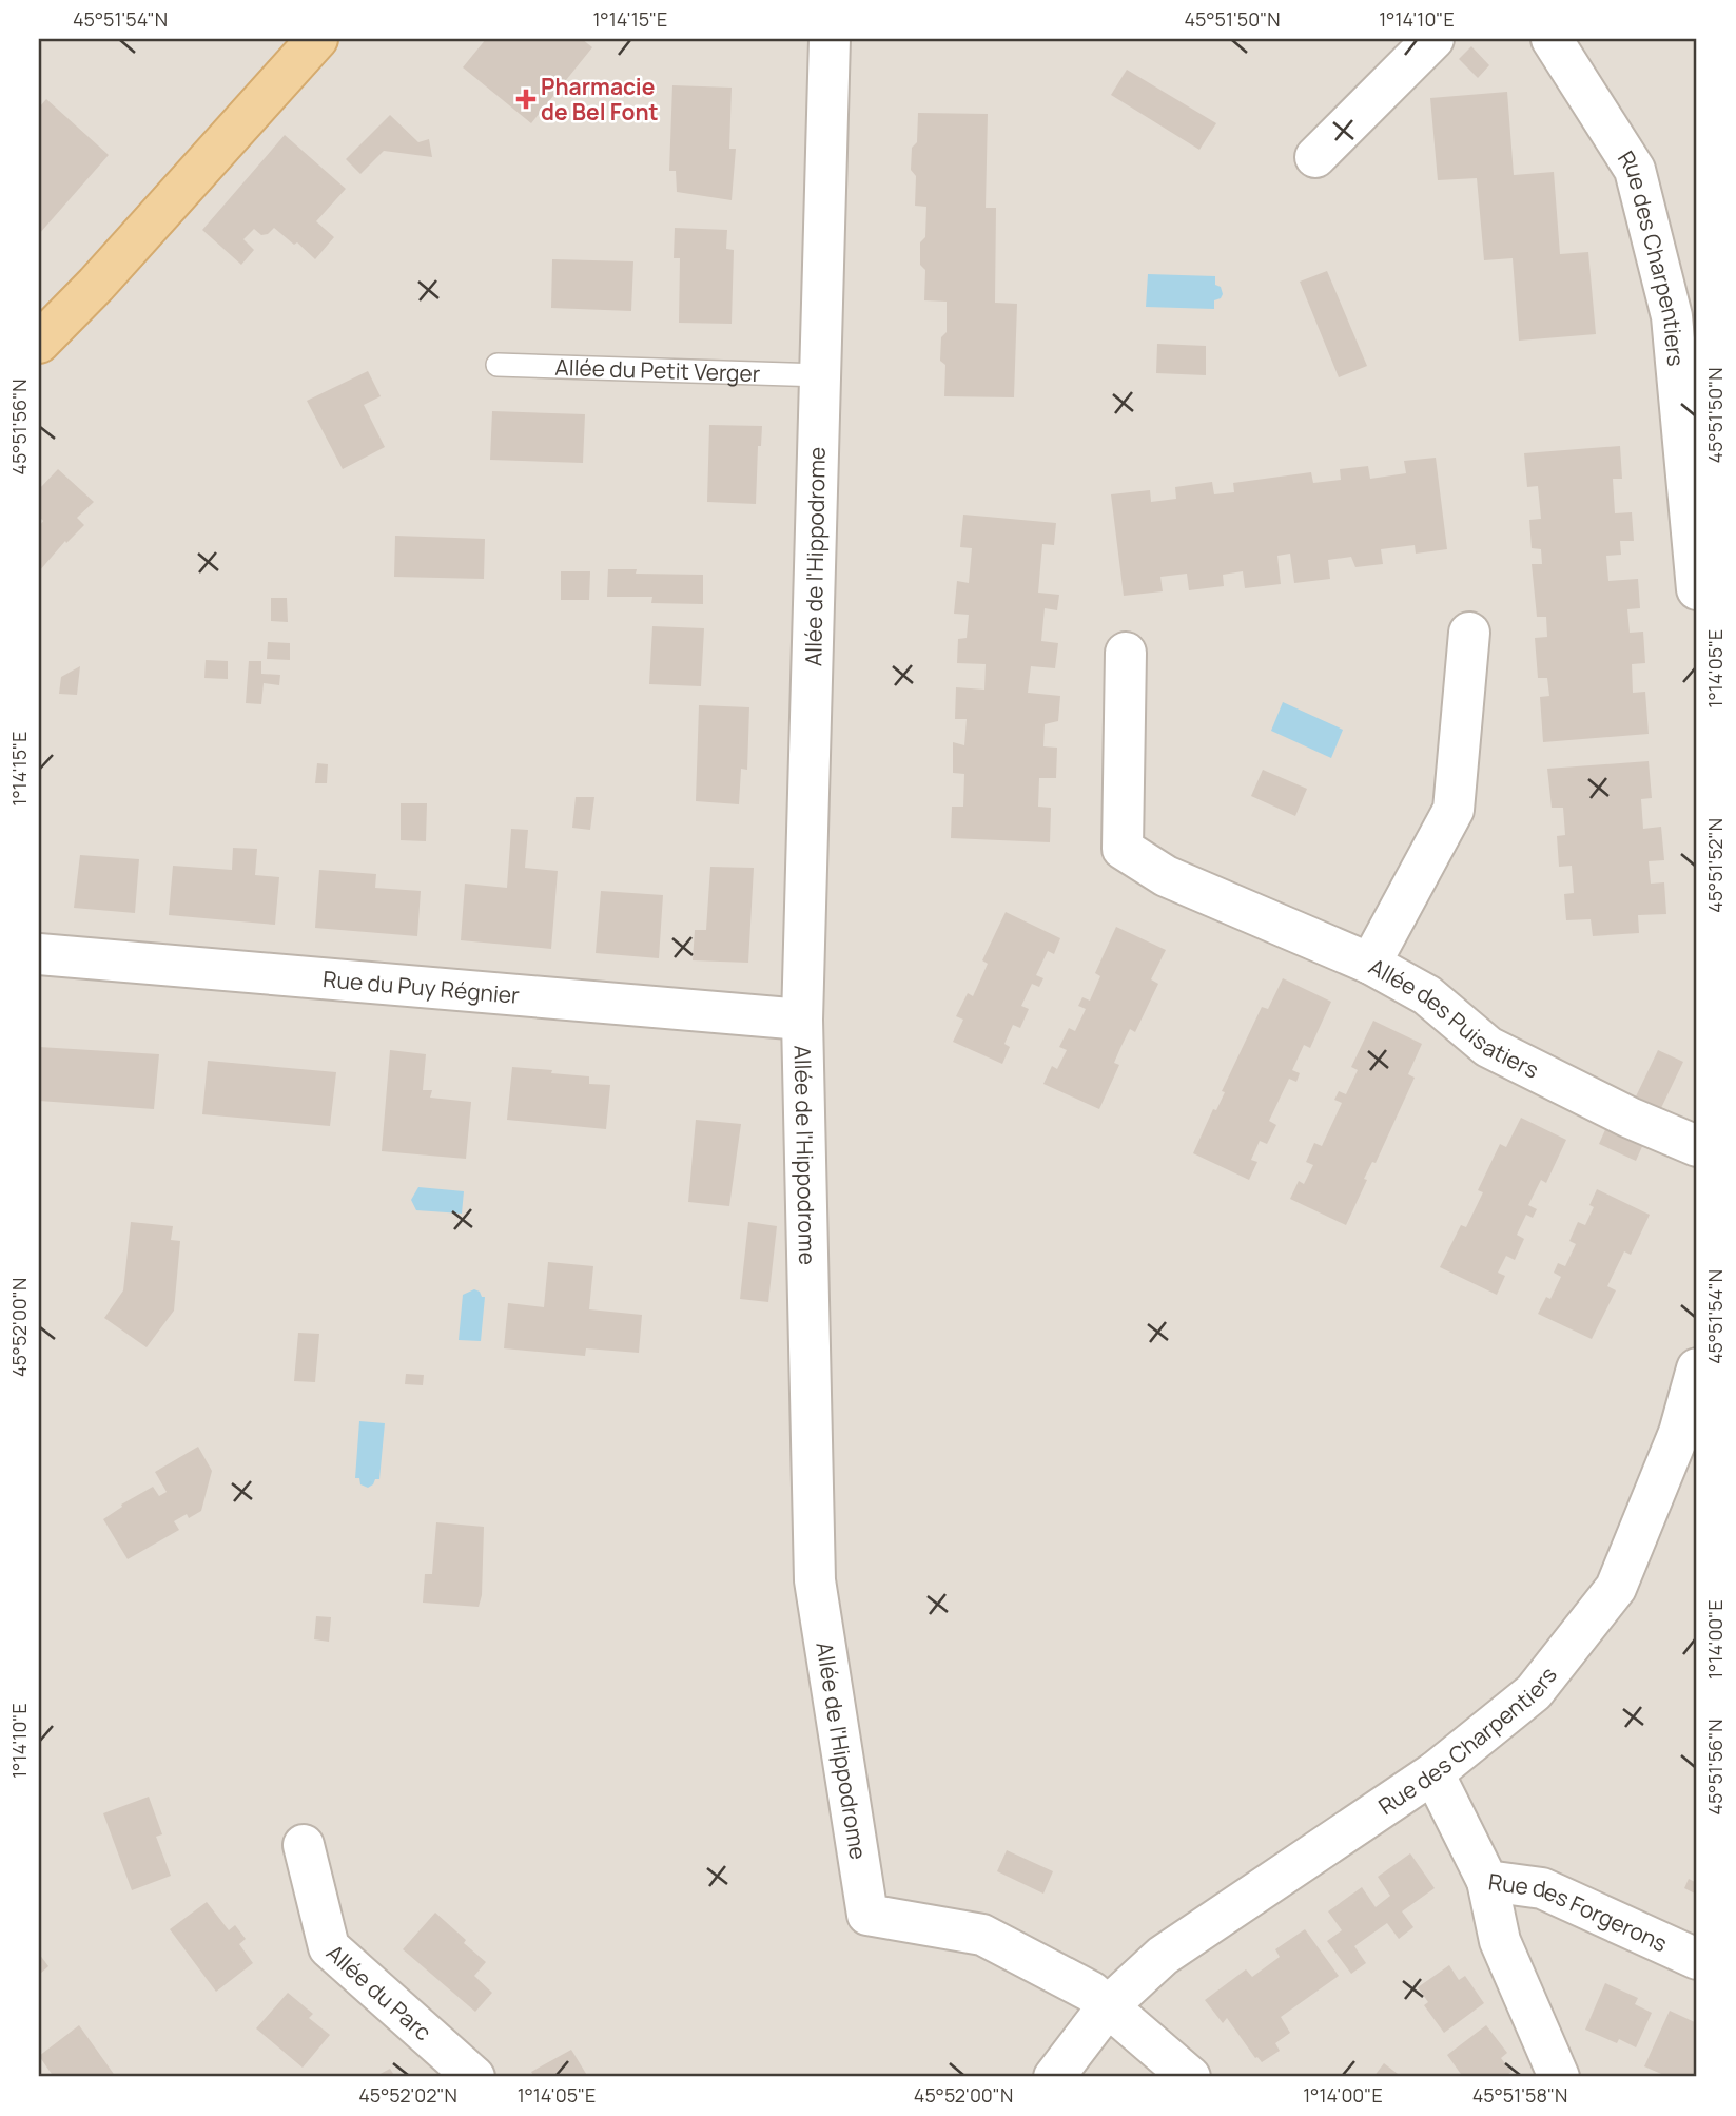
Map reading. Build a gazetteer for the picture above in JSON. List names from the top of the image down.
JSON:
{
  "streets": {
    "street": [
      "Rue des Charpentiers",
      "Allée de l'Hippodrome",
      "Rue du Puy Régnier",
      "Allée des Puisatiers",
      "Rue des Forgerons",
      "Allée du Parc"
    ],
    "lane": ["Allée du Petit Verger"]
  },
  "crossings": [
    ["Rue des Charpentiers", "Allée de l'Hippodrome"],
    ["Rue des Charpentiers", "Rue des Forgerons"],
    ["Allée du Petit Verger", "Allée de l'Hippodrome"],
    ["Allée de l'Hippodrome", "Rue du Puy Régnier"]
  ],
  "places": {
    "health": ["Pharmacie de Bel Font"]
  },
  "coordinates": [
    "45°51'54\"N",
    "1°14'15\"E",
    "45°51'50\"N",
    "1°14'10\"E",
    "45°51'56\"N",
    "1°14'05\"E",
    "45°51'52\"N",
    "45°52'00\"N",
    "1°14'00\"E",
    "45°52'02\"N",
    "45°51'58\"N"
  ]
}
